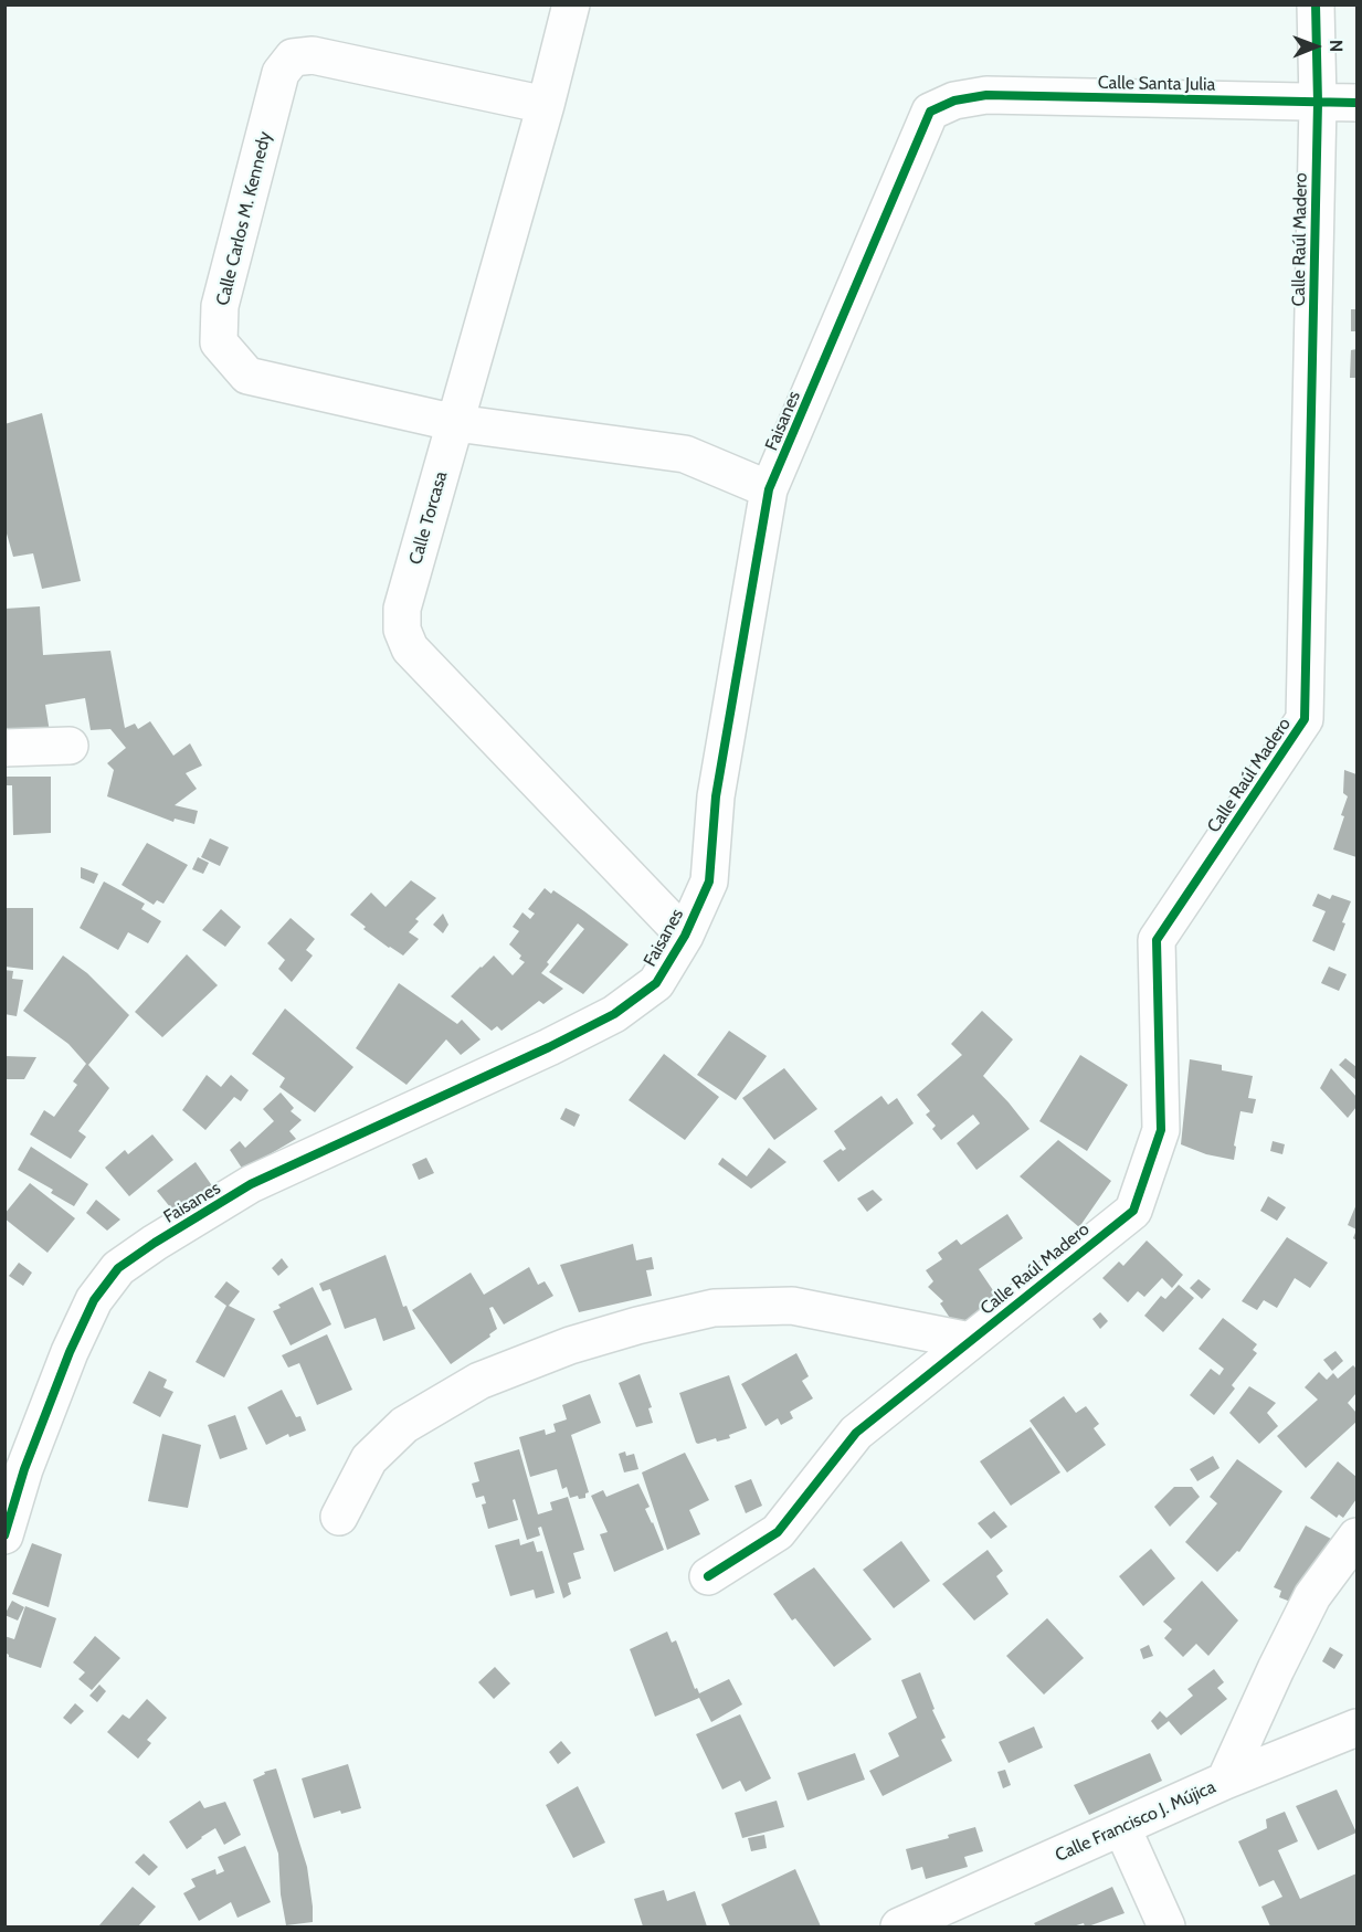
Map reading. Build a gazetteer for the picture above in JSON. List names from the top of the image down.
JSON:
{
  "streets": {
    "street": [
      "Calle Santa Julia",
      "Calle Carlos M. Kennedy",
      "Calle Raúl Madero",
      "Faisanes",
      "Calle Torcasa",
      "Calle Francisco J. Mújica"
    ]
  },
  "crossings": [
    ["Calle Santa Julia", "Calle Raúl Madero"],
    ["Calle Santa Julia", "Faisanes"],
    ["Calle Carlos M. Kennedy", "Faisanes"],
    ["Calle Carlos M. Kennedy", "Calle Torcasa"],
    ["Faisanes", "Calle Torcasa"]
  ],
  "north": "right"
}
